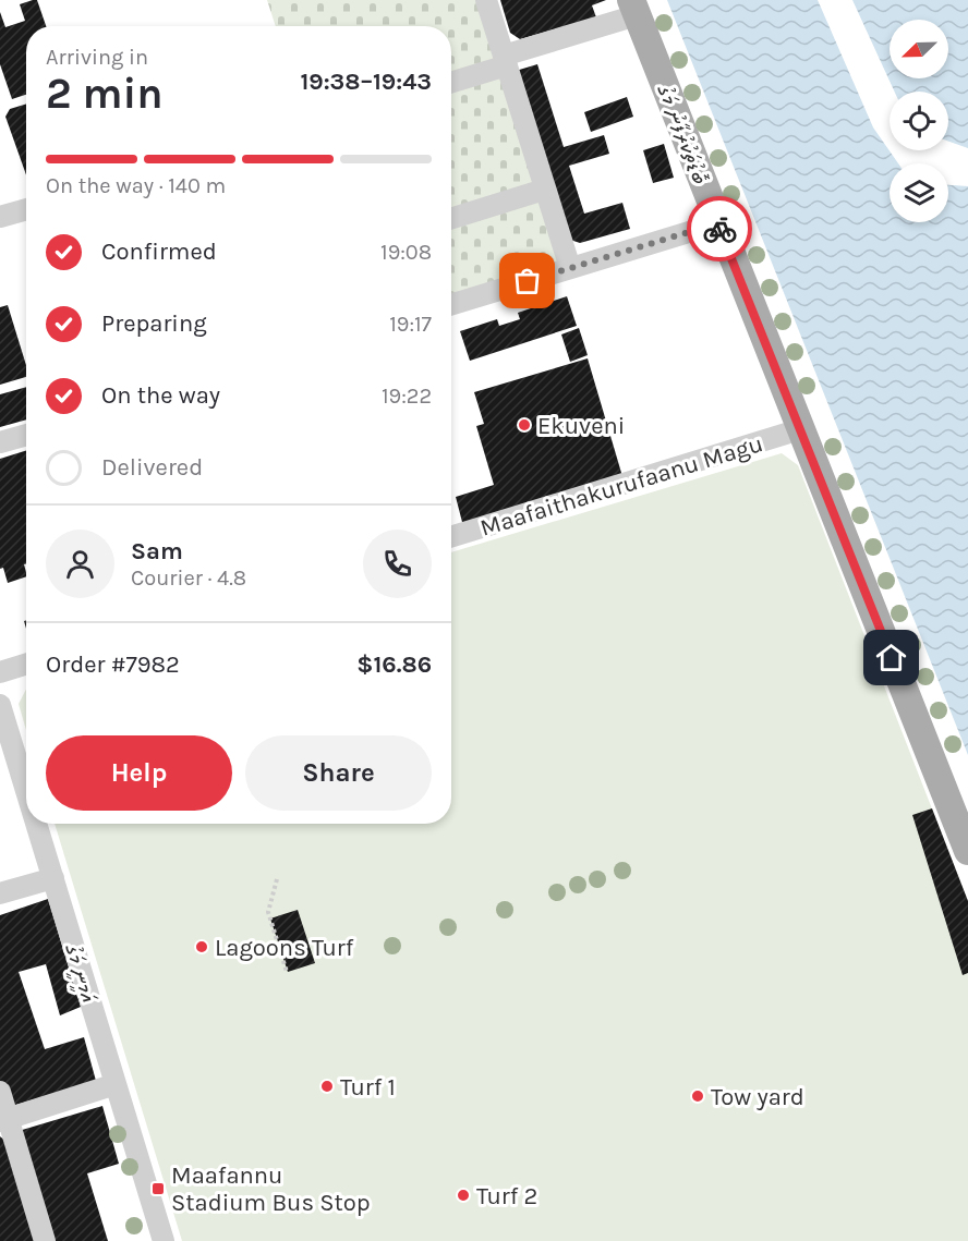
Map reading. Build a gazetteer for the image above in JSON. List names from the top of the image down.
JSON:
{
  "streets": {
    "main road": ["ބޮޑުތަކުރުފާނު މަގު"],
    "street": ["Maafaithakurufaanu Magu", "އަމީނީ މަގު"]
  },
  "crossings": [
    ["ބޮޑުތަކުރުފާނު މަގު", "Maafaithakurufaanu Magu"]
  ],
  "places": {
    "other": [
      "Ekuveni",
      "Lagoons Turf",
      "Turf 1",
      "Tow yard",
      "Turf 2"
    ],
    "transit": ["Maafannu Stadium Bus Stop"]
  },
  "north": "bottom left",
  "page": {
    "heading": ["2 min", "Arriving in", "19:38–19:43"],
    "panel": [
      "Sam",
      "Courier · 4.8",
      "Order #7982",
      "$16.86"
    ],
    "bar": "On the way · 140 m",
    "list": [
      ["Confirmed", "19:08"],
      ["Preparing", "19:17"],
      ["On the way", "19:22"],
      "Delivered"
    ],
    "buttons": ["Help", "Share"]
  }
}
